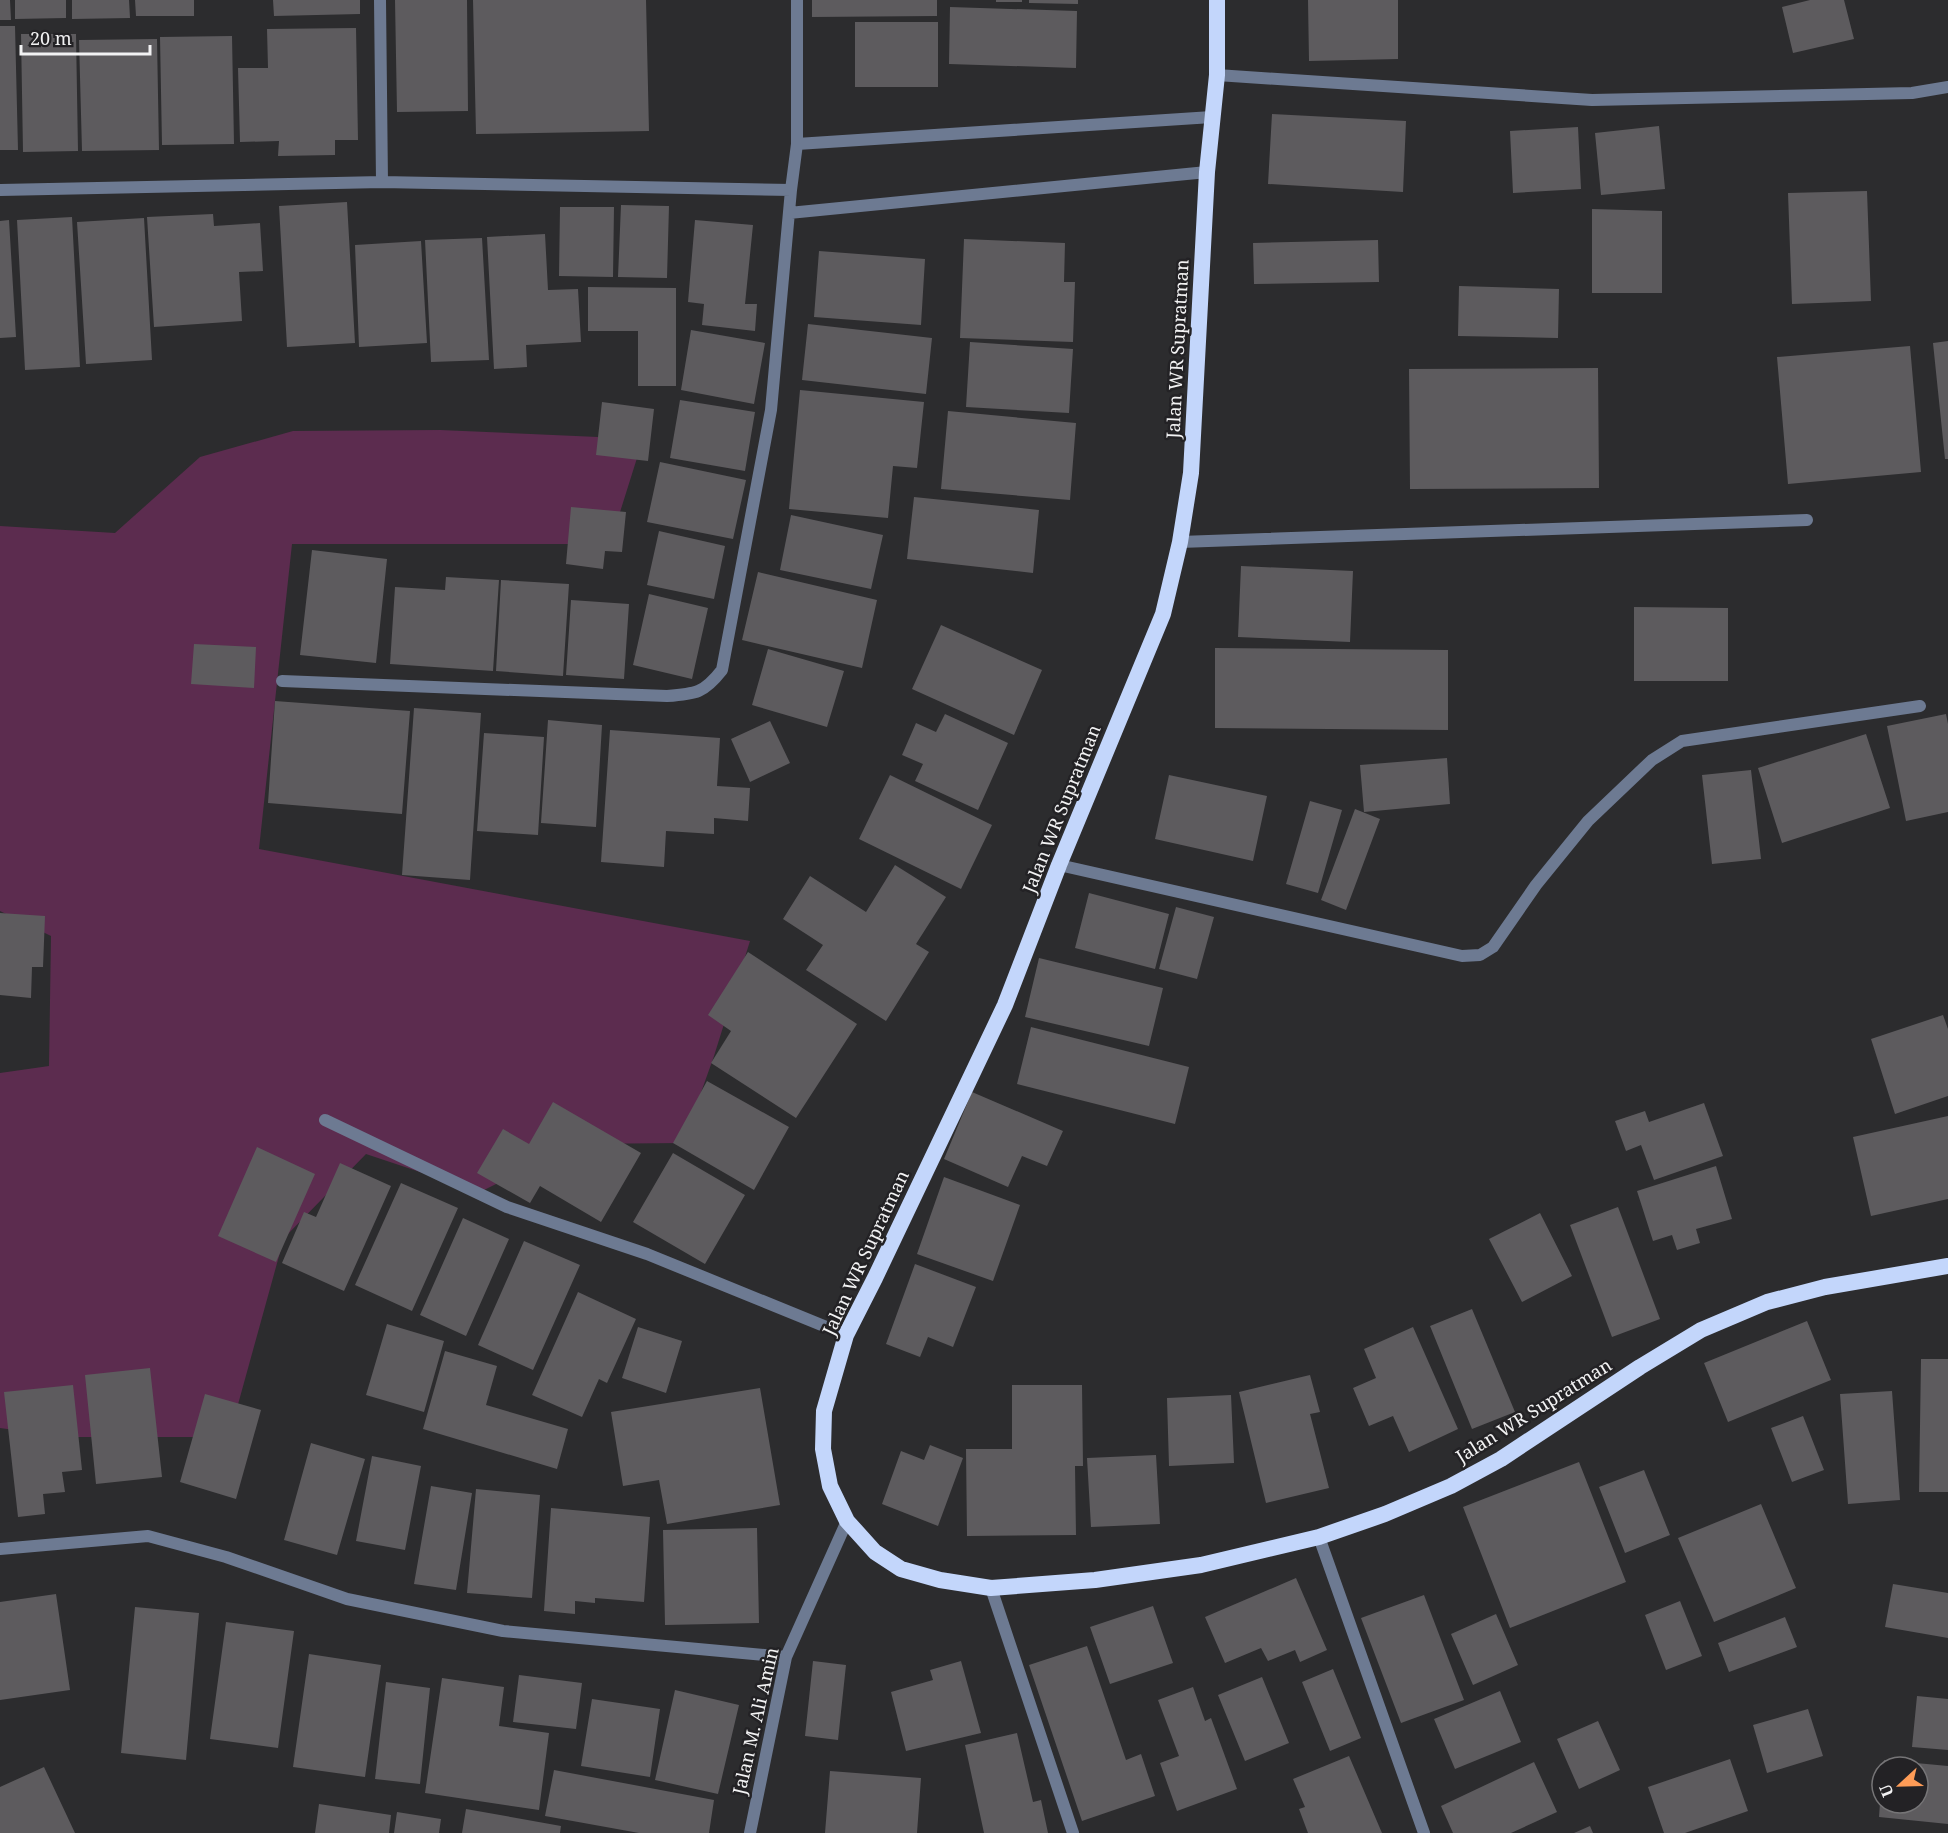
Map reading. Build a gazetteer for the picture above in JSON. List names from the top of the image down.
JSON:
{
  "streets": {
    "highway": ["Jalan WR Supratman"],
    "street": ["Jalan M. Ali Amin"]
  },
  "crossings": [
    ["Jalan WR Supratman", "Jalan M. Ali Amin"]
  ],
  "scale_bar": "20 m",
  "north": "left"
}
